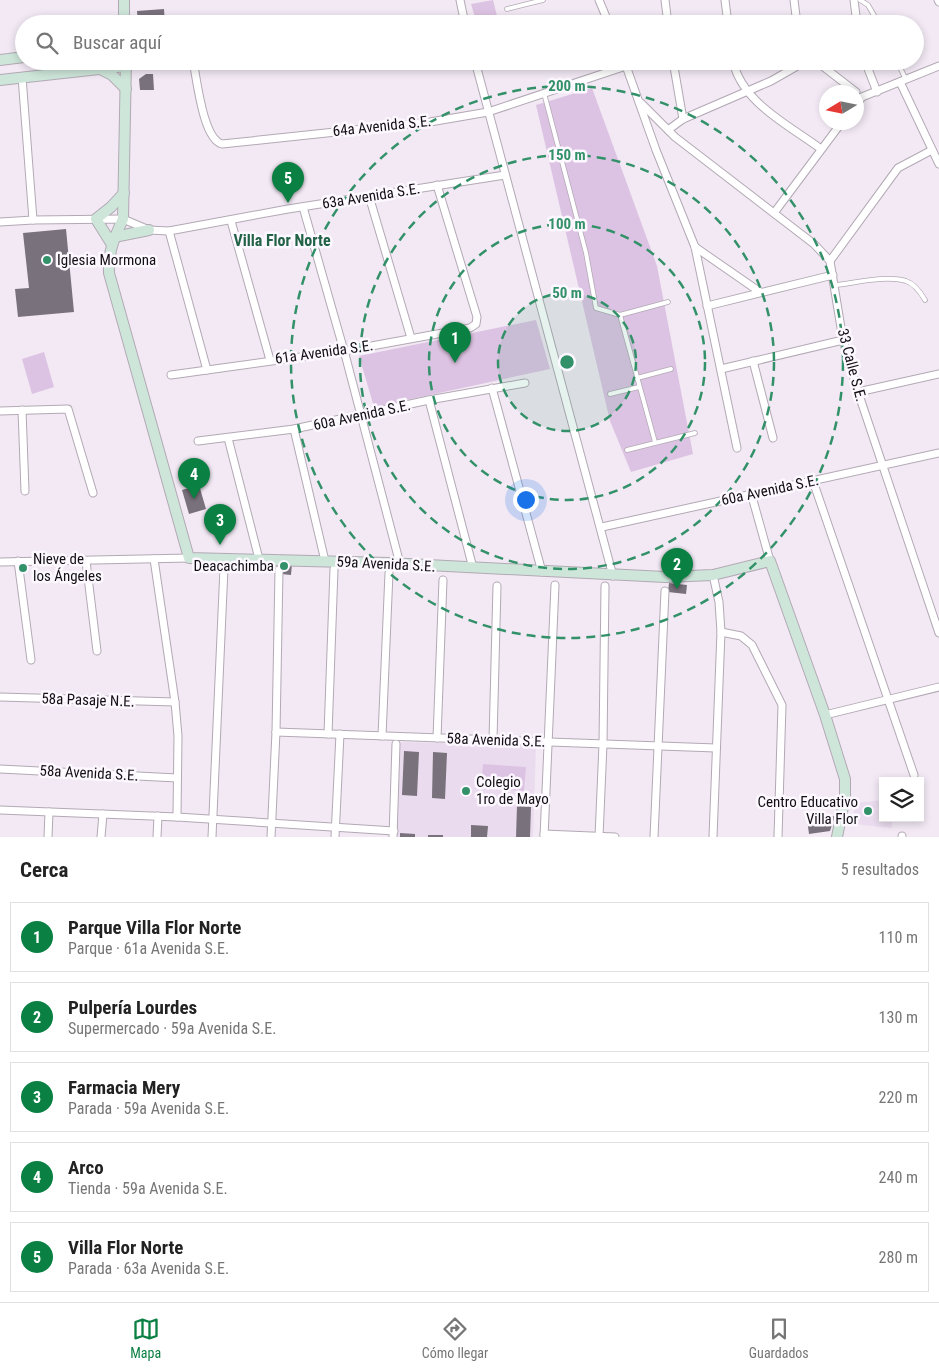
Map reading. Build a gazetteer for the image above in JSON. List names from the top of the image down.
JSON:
{
  "streets": {
    "street": [
      "64a Avenida S.E.",
      "63a Avenida S.E.",
      "61a Avenida S.E.",
      "33 Calle S.E.",
      "60a Avenida S.E.",
      "59a Avenida S.E.",
      "58a Pasaje N.E.",
      "58a Avenida S.E."
    ]
  },
  "crossings": [
    ["63a Avenida S.E.", "61a Avenida S.E."],
    ["33 Calle S.E.", "60a Avenida S.E."]
  ],
  "districts": ["Villa Flor Norte"],
  "places": [
    "Iglesia Mormona",
    "Deacachimba",
    "Nieve de los Ángeles",
    "Colegio 1ro de Mayo",
    "Centro Educativo Villa Flor"
  ],
  "north": "left",
  "page": {
    "search": "Buscar aquí",
    "pins": [
      "5",
      "1",
      "4",
      "3",
      "2"
    ],
    "heading": ["Cerca", "5 resultados"],
    "list": [
      {
        "mark": "1",
        "name": "Parque Villa Flor Norte",
        "note": "Parque · 61a Avenida S.E.",
        "value": "110 m"
      },
      {
        "mark": "2",
        "name": "Pulpería Lourdes",
        "note": "Supermercado · 59a Avenida S.E.",
        "value": "130 m"
      },
      {
        "mark": "3",
        "name": "Farmacia Mery",
        "note": "Parada · 59a Avenida S.E.",
        "value": "220 m"
      },
      {
        "mark": "4",
        "name": "Arco",
        "note": "Tienda · 59a Avenida S.E.",
        "value": "240 m"
      },
      {
        "mark": "5",
        "name": "Villa Flor Norte",
        "note": "Parada · 63a Avenida S.E.",
        "value": "280 m"
      }
    ],
    "nav": ["Mapa", "Cómo llegar", "Guardados"]
  },
  "rings": [
    "200 m",
    "150 m",
    "100 m",
    "50 m"
  ]
}
